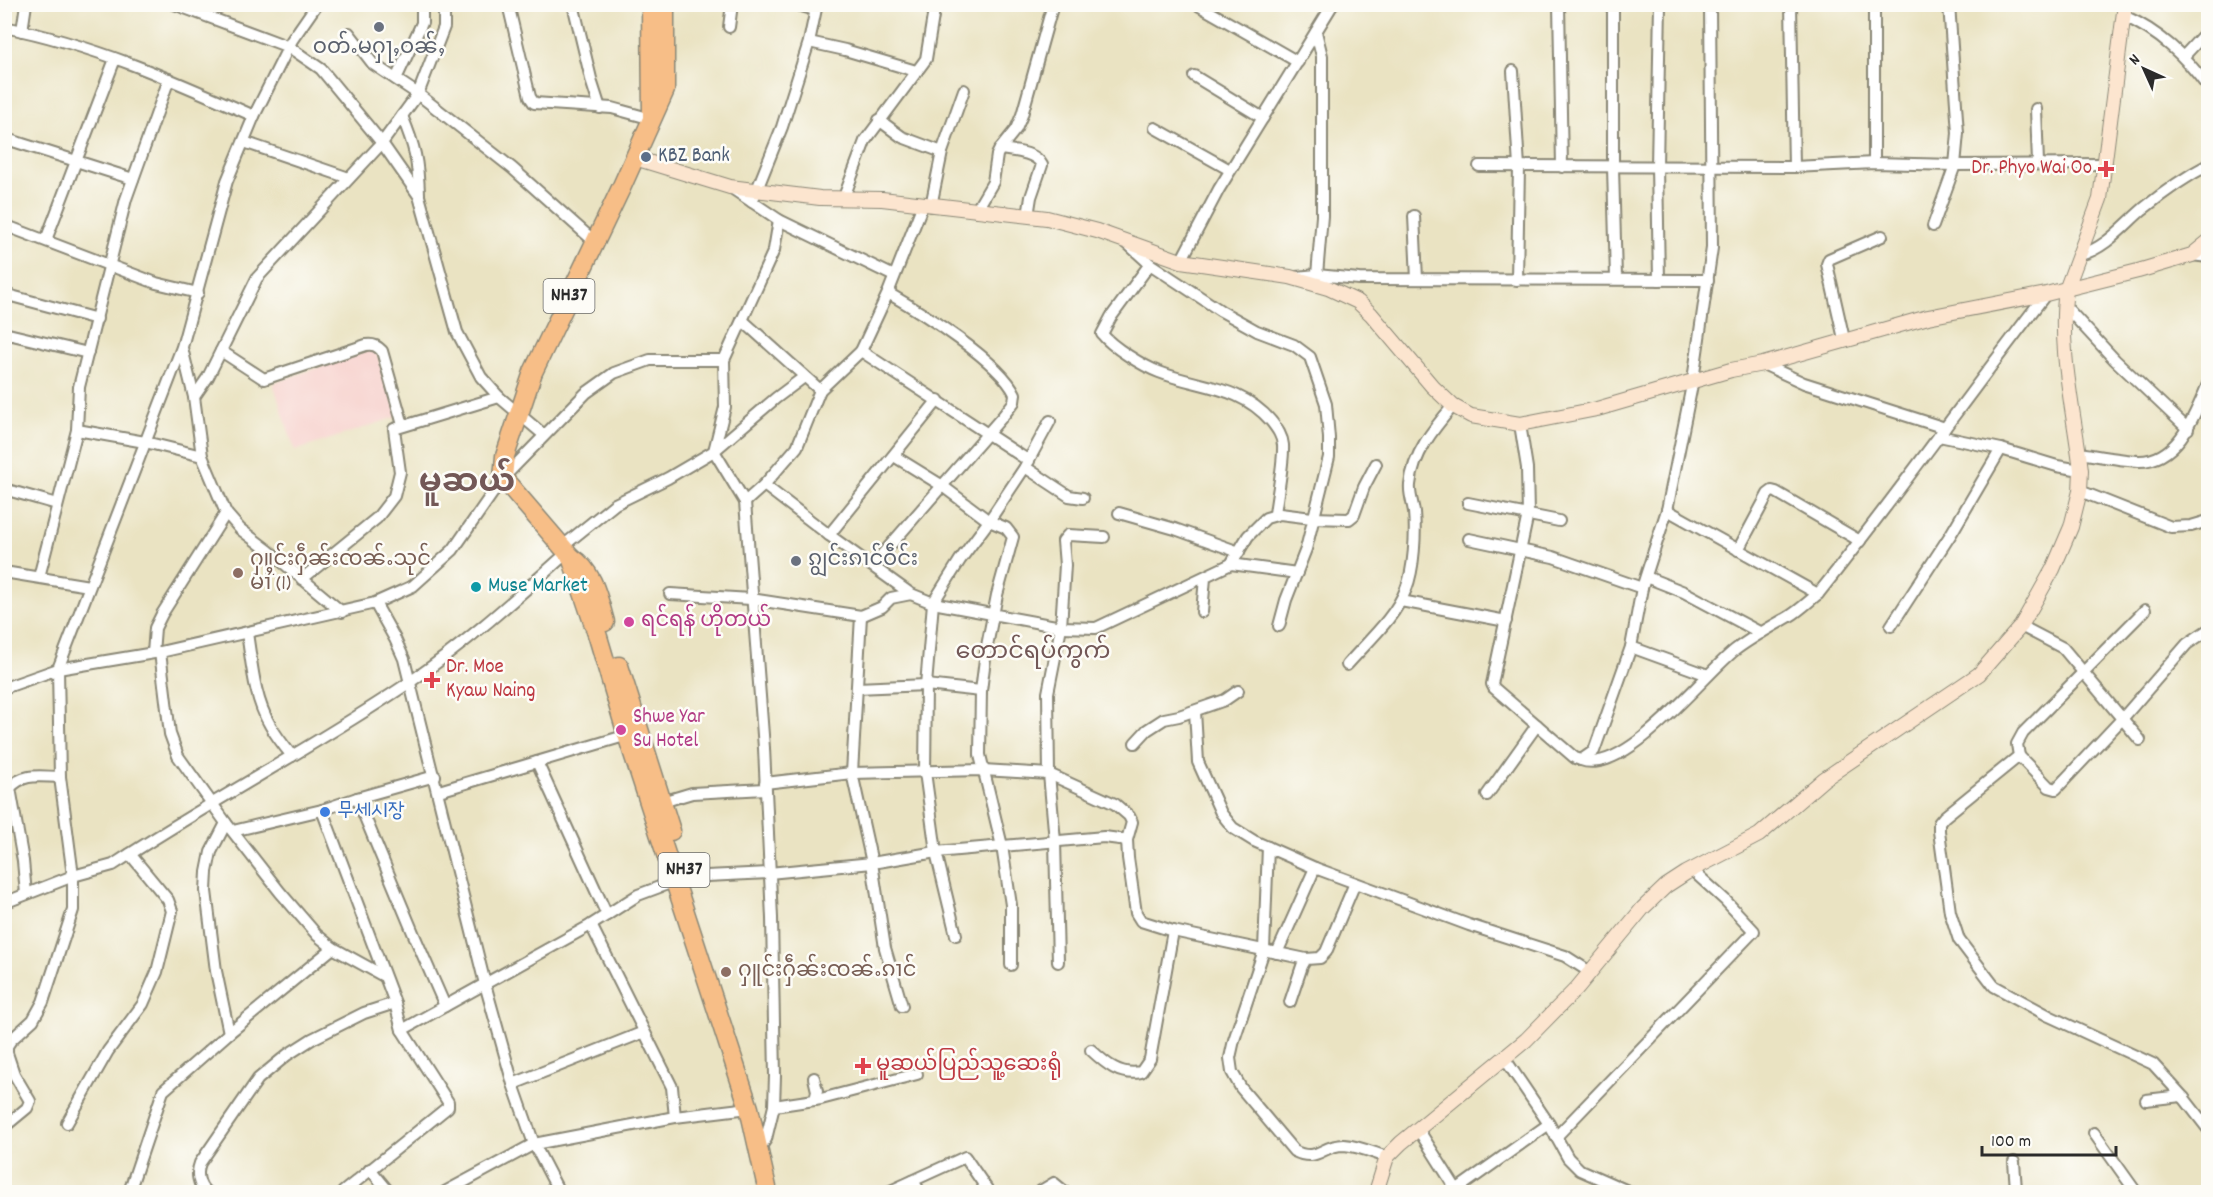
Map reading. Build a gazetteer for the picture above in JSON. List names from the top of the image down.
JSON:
{
  "streets": {
    "highway": ["NH37"]
  },
  "districts": ["မူဆယ်", "တောင်ရပ်ကွက်"],
  "places": {
    "other": [
      "ဝတ်ႉမႁႃႇဝၼ်ႇ",
      "KBZ Bank",
      "ၵျွင်းၵၢင်ဝဵင်း",
      "ႁူင်းႁဵၼ်းၸၼ်ႉသုင် မၢႆ (1)",
      "Muse Market",
      "ရင်ရန် ဟိုတယ်",
      "Shwe Yar Su Hotel",
      "무세시장",
      "ႁူင်းႁဵၼ်းၸၼ်ႉၵၢင်"
    ],
    "health": ["Dr. Phyo Wai Oo", "Dr. Moe Kyaw Naing", "မူဆယ်ပြည်သူ့ဆေးရုံ"]
  },
  "scale_bar": "100 m",
  "north": "top left"
}
